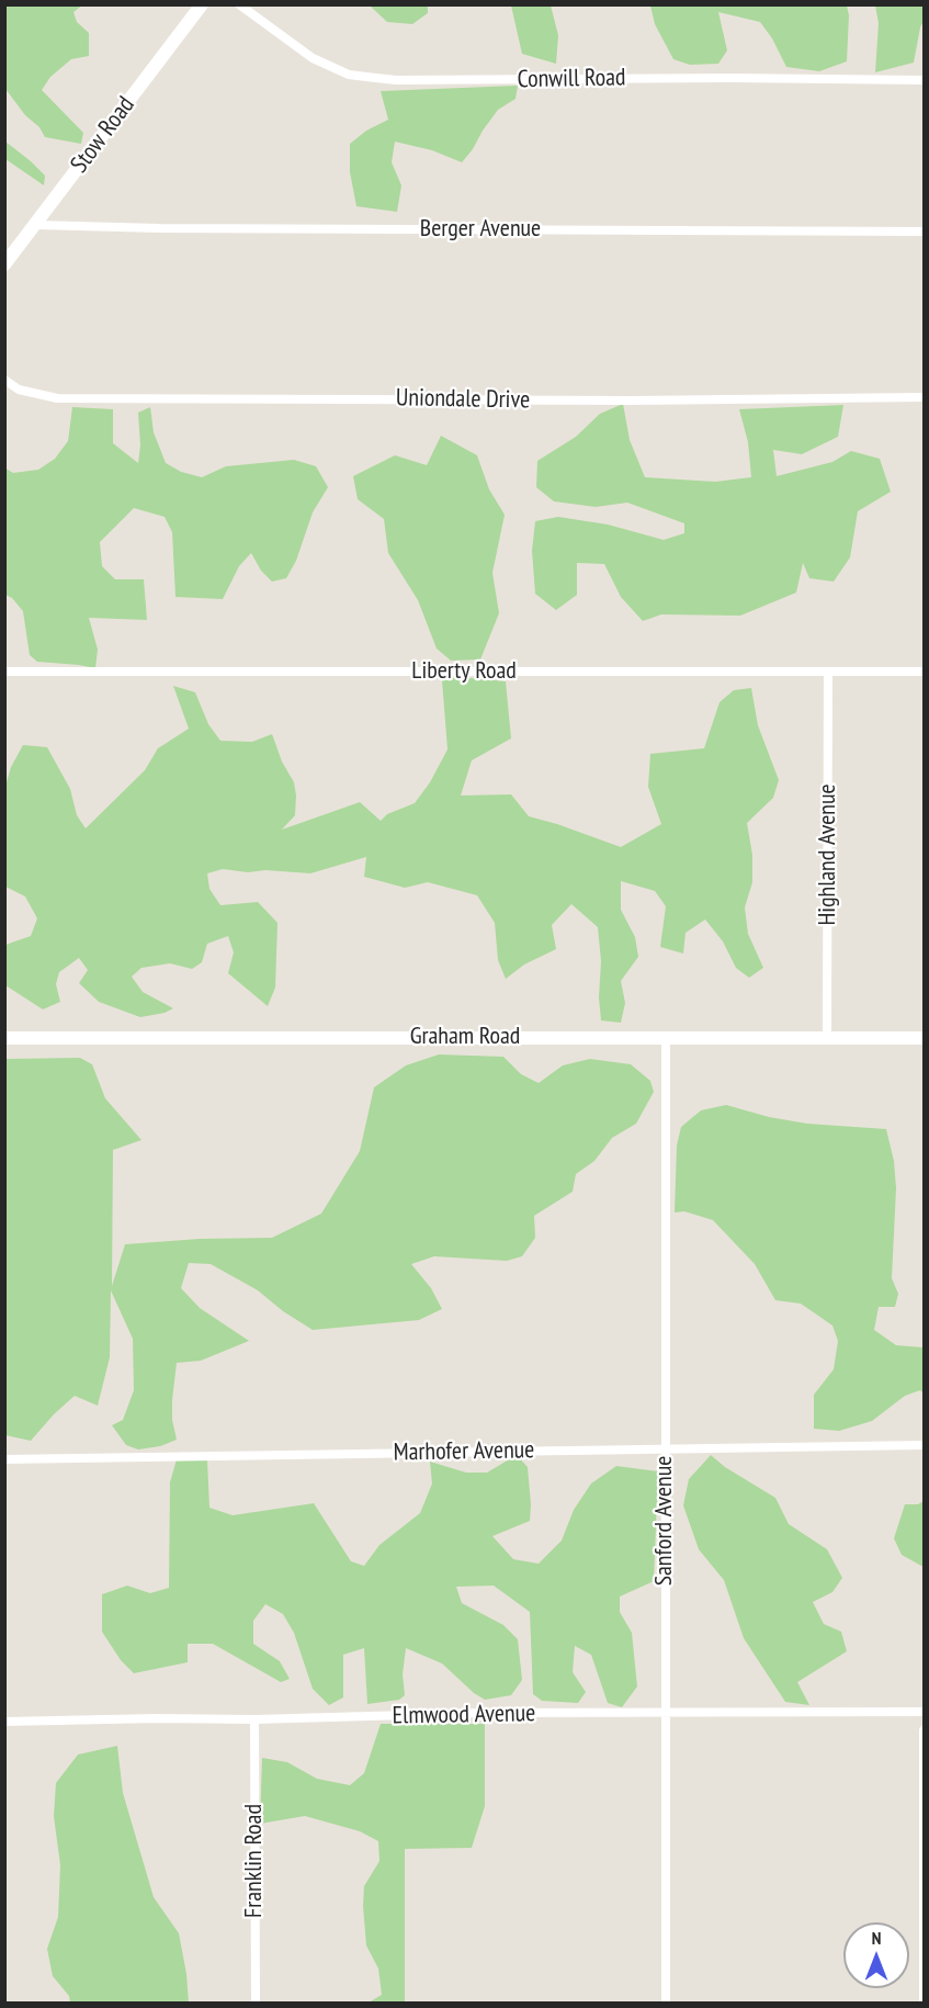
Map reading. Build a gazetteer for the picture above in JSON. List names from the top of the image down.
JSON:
{
  "streets": {
    "main road": ["Stow Road", "Graham Road"],
    "street": [
      "Conwill Road",
      "Berger Avenue",
      "Uniondale Drive",
      "Liberty Road",
      "Highland Avenue",
      "Marhofer Avenue",
      "Sanford Avenue",
      "Elmwood Avenue",
      "Franklin Road"
    ]
  },
  "crossings": [
    ["Stow Road", "Berger Avenue"],
    ["Liberty Road", "Highland Avenue"],
    ["Highland Avenue", "Graham Road"],
    ["Graham Road", "Sanford Avenue"],
    ["Marhofer Avenue", "Sanford Avenue"],
    ["Sanford Avenue", "Elmwood Avenue"],
    ["Elmwood Avenue", "Franklin Road"]
  ],
  "north": "top"
}
